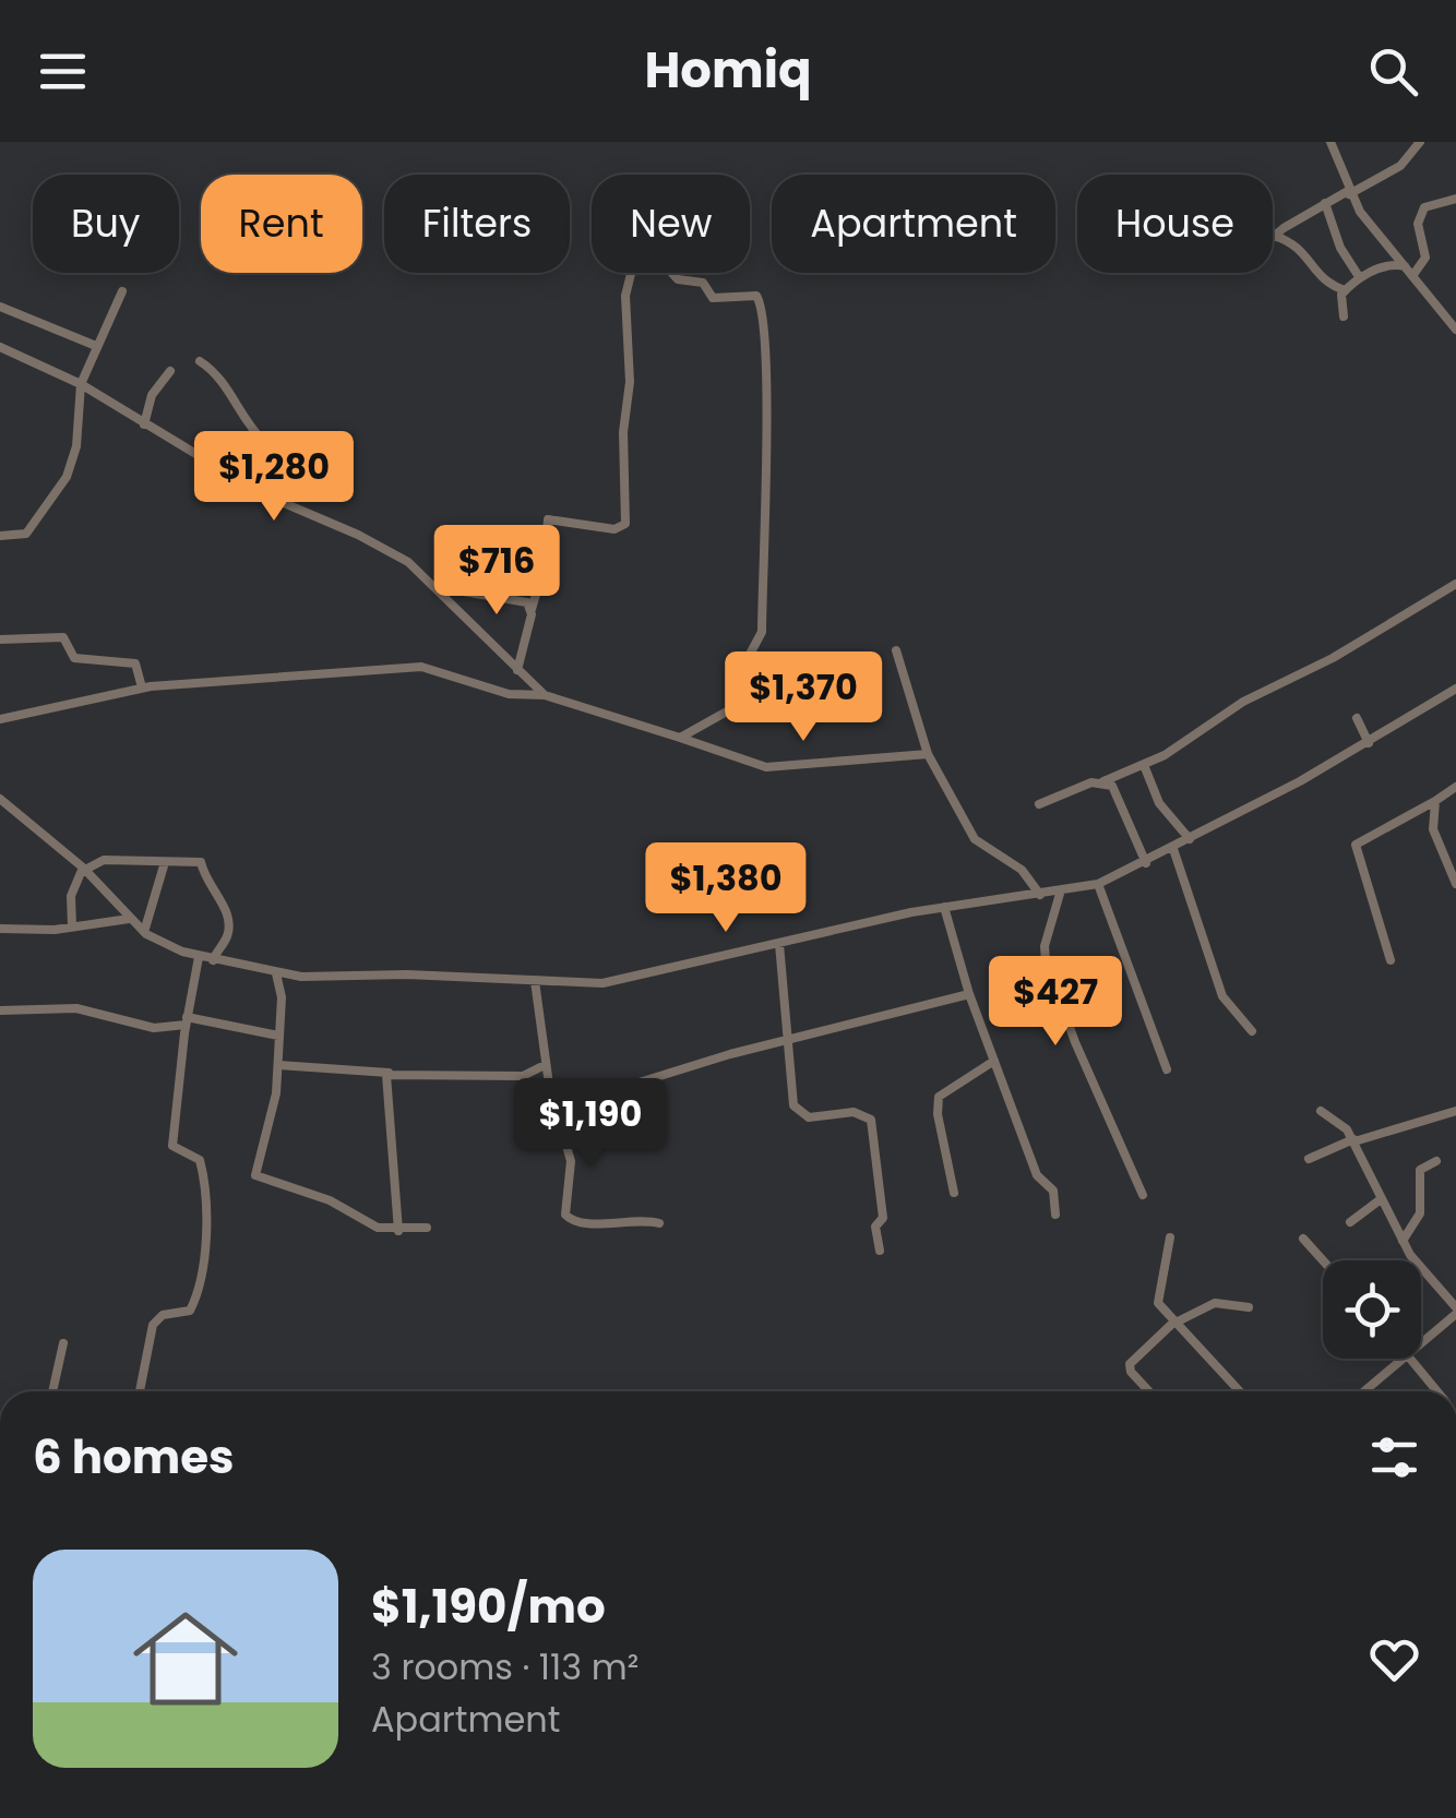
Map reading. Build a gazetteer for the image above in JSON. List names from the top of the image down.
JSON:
{
  "page": {
    "header": "Homiq",
    "chip": [
      "Buy",
      "Rent",
      "Filters",
      "New",
      "Apartment",
      "House"
    ],
    "price": [
      "$1,280",
      "$716",
      "$1,370",
      "$1,380",
      "$427",
      "$1,190"
    ],
    "heading": "6 homes",
    "list": [
      {
        "name": "$1,190/mo",
        "note": "3 rooms · 113 m² · Apartment"
      }
    ]
  }
}
